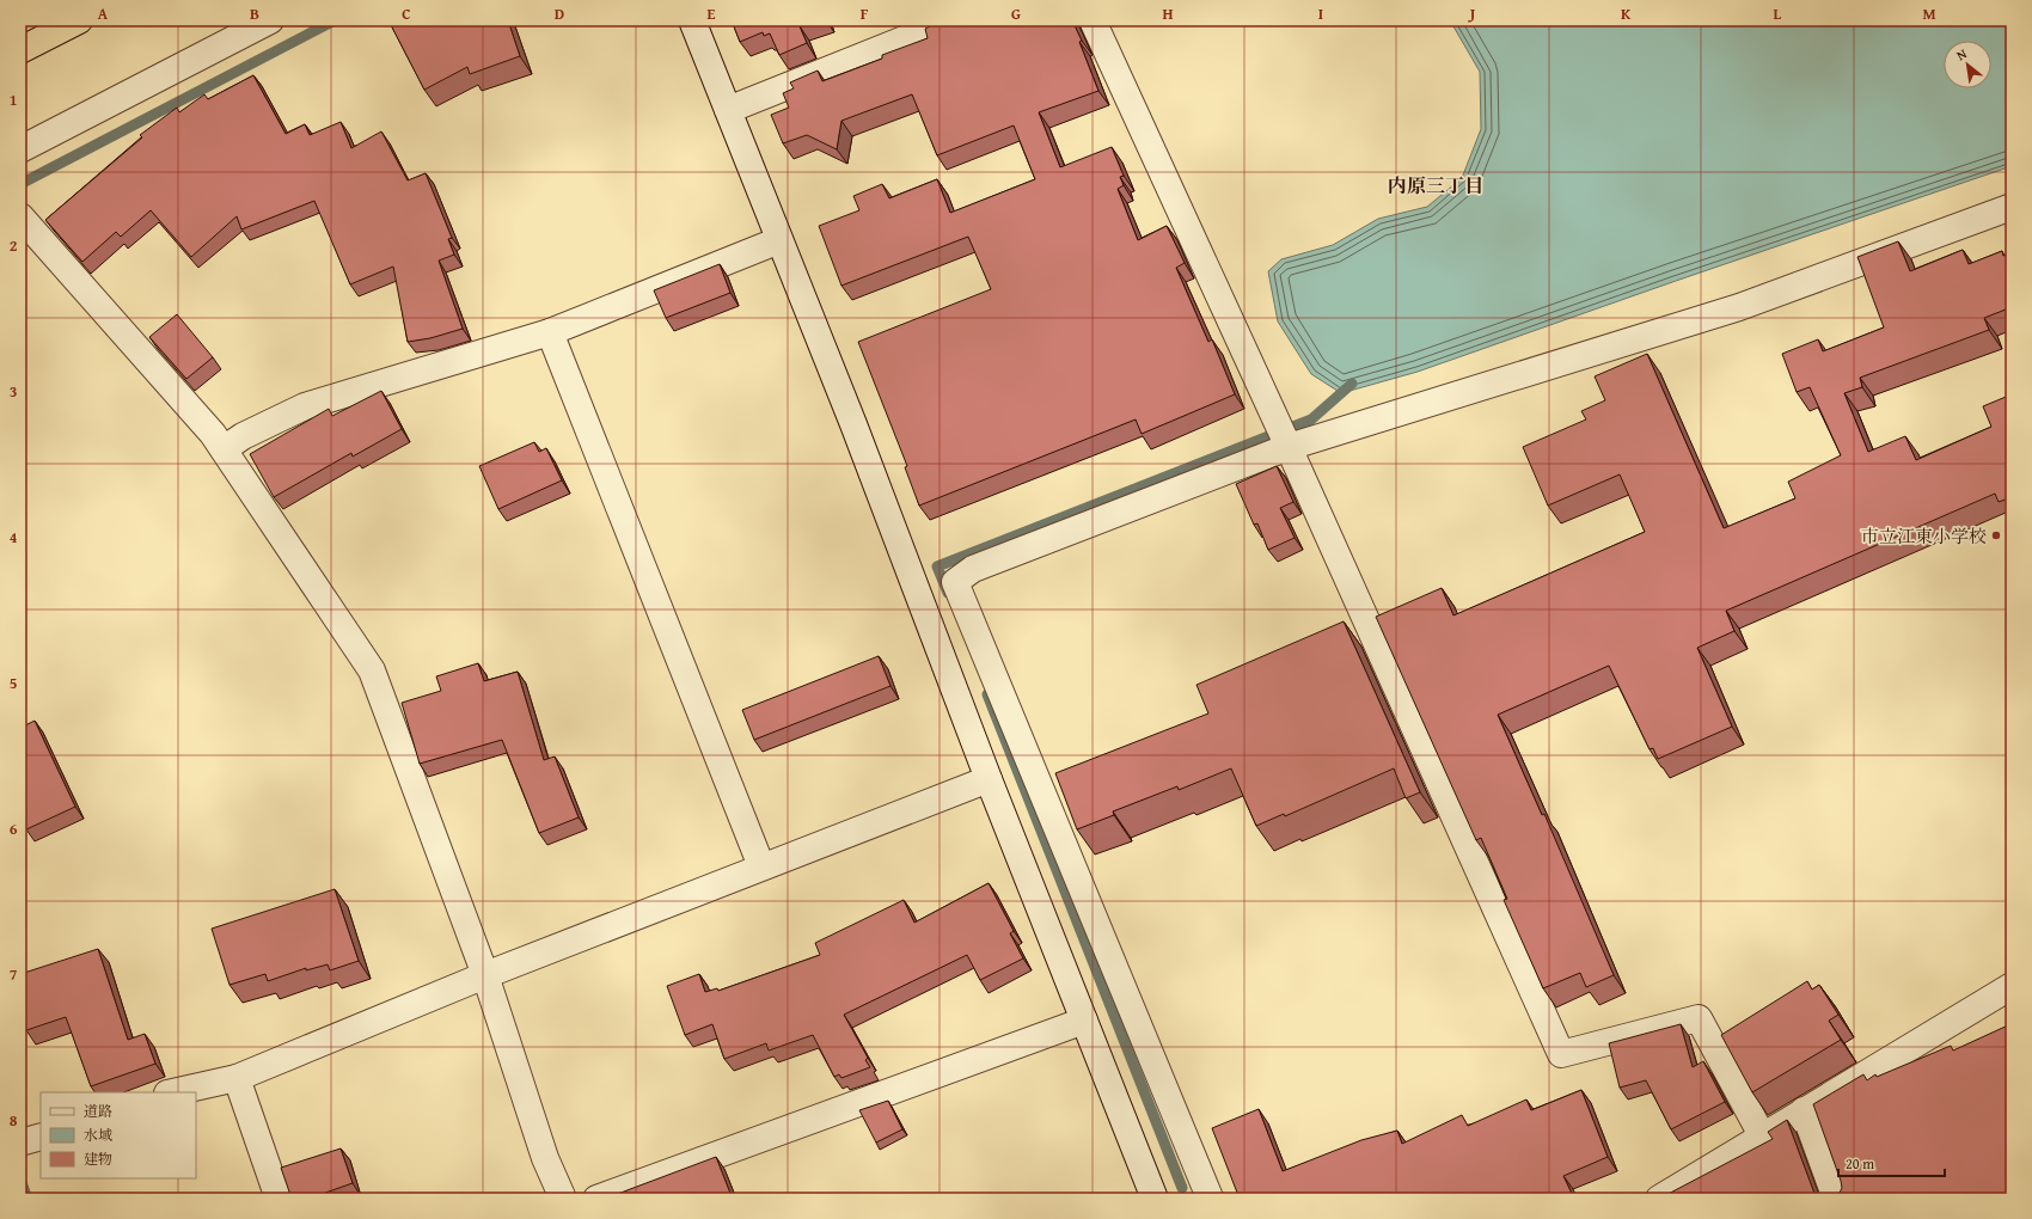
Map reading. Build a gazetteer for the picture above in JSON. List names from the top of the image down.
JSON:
{
  "districts": ["内原三丁目"],
  "places": ["市立江東小学校"],
  "legend": ["道路", "水域", "建物"],
  "scale_bar": "20 m",
  "north": "top left",
  "grid": {
    "columns": [
      "A",
      "B",
      "C",
      "D",
      "E",
      "F",
      "G",
      "H",
      "I",
      "J",
      "K",
      "L",
      "M"
    ],
    "rows": [
      "1",
      "2",
      "3",
      "4",
      "5",
      "6",
      "7",
      "8"
    ]
  }
}
